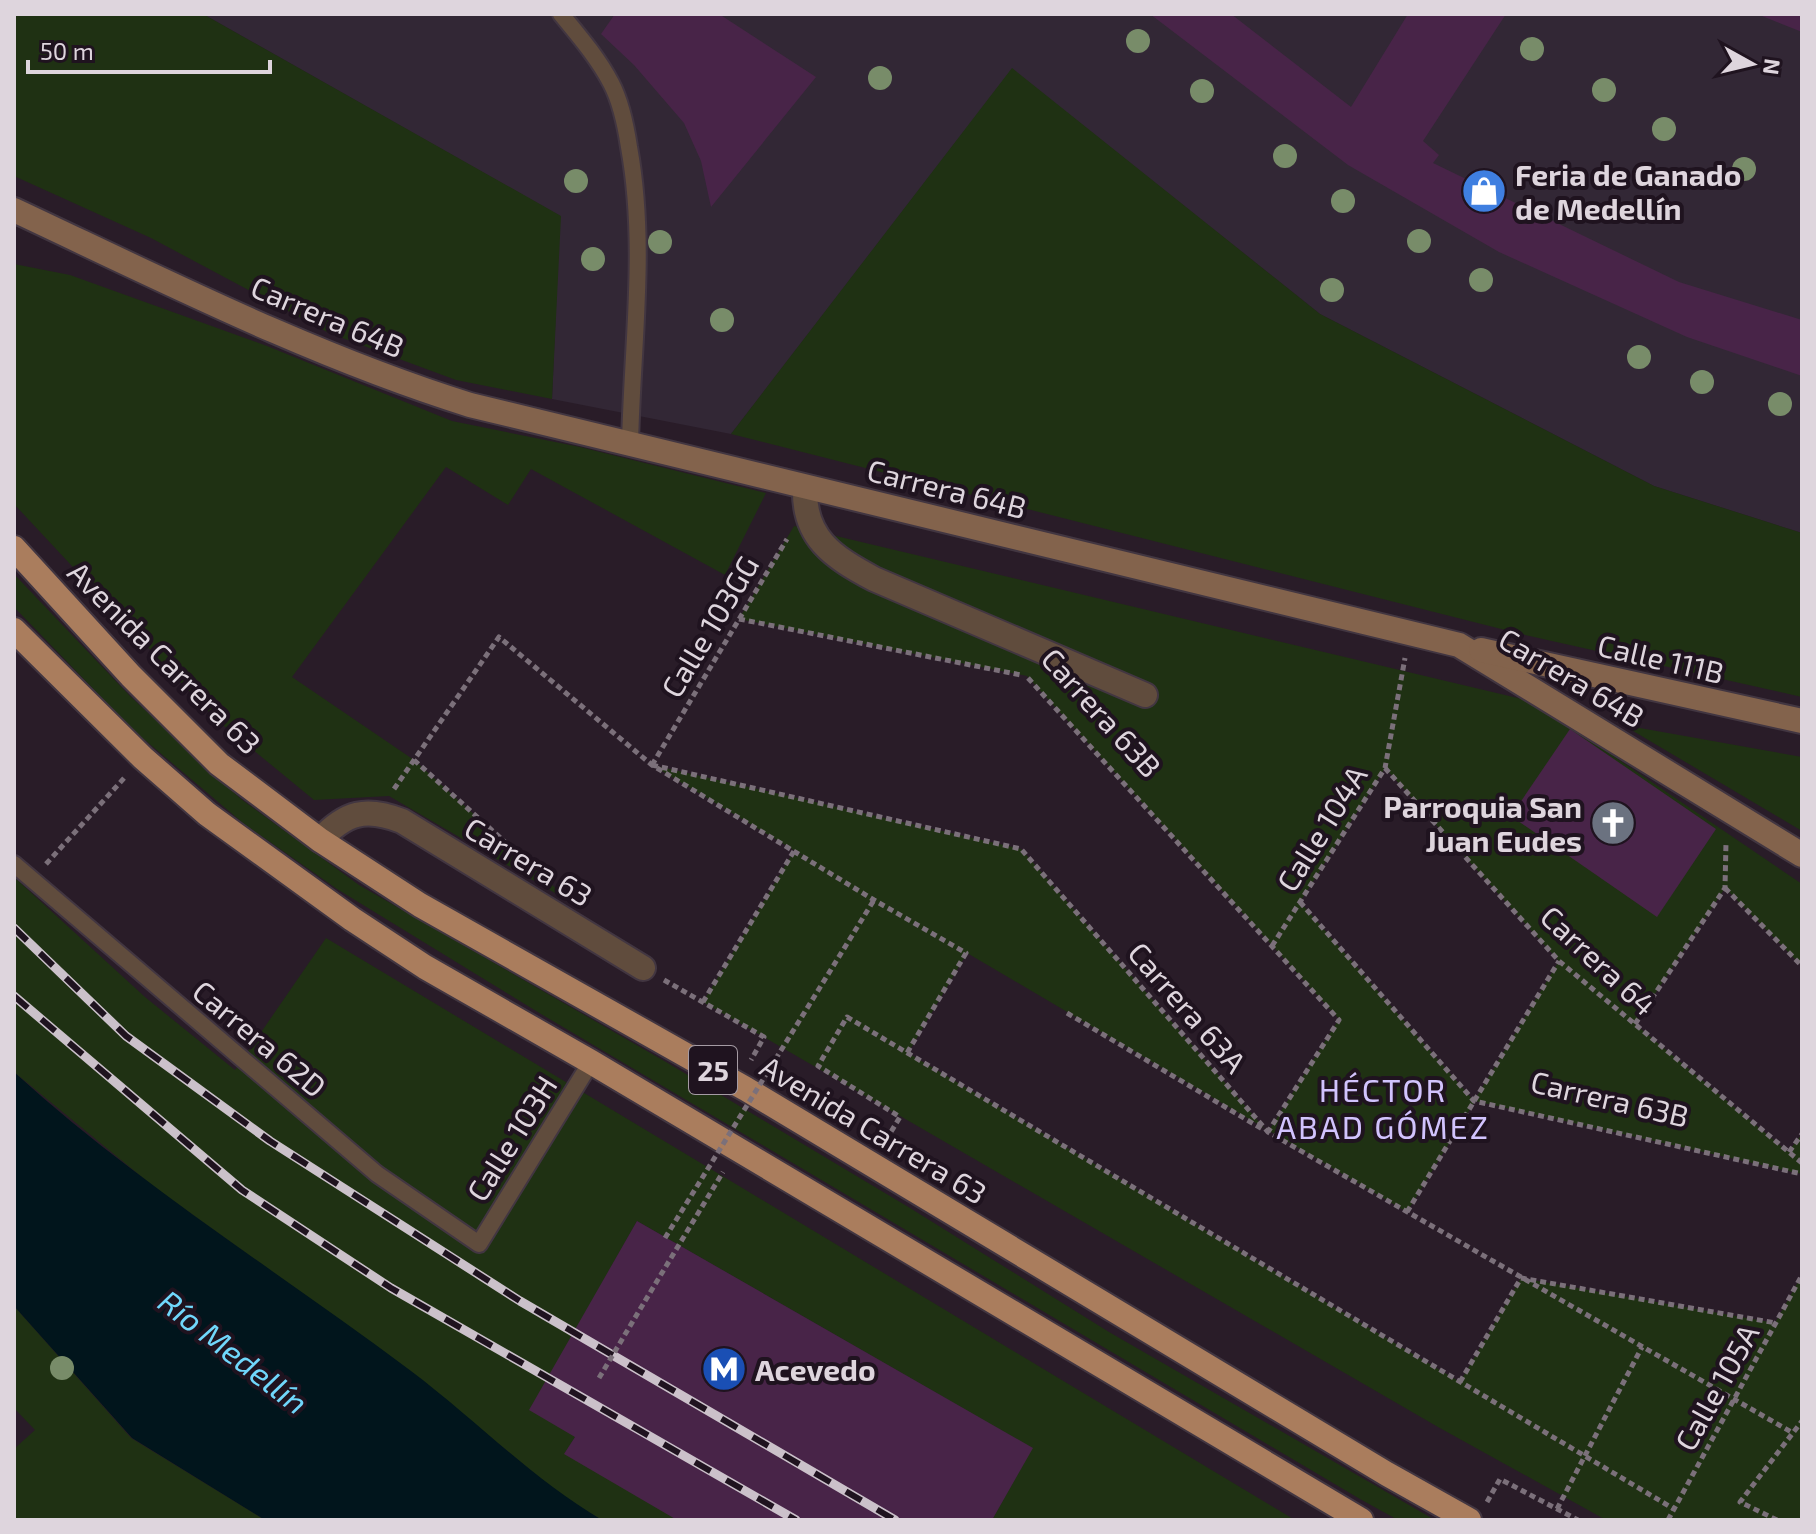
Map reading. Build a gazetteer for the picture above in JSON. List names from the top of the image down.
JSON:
{
  "streets": {
    "highway": ["Avenida Carrera 63", "25"],
    "main road": ["Carrera 64B", "Calle 111B"],
    "street": ["Carrera 63B", "Carrera 63"],
    "lane": ["Carrera 62D", "Calle 103H"],
    "path": [
      "Calle 103GG",
      "Calle 104A",
      "Carrera 64",
      "Carrera 63A",
      "Calle 105A"
    ]
  },
  "crossings": [
    ["Carrera 64B", "Calle 103GG"],
    ["Carrera 64B", "Calle 111B"],
    ["Carrera 64B", "Carrera 63B"],
    ["Carrera 64B", "Calle 104A"],
    ["Calle 103GG", "Carrera 63B"],
    ["Calle 103GG", "Carrera 63A"],
    ["Avenida Carrera 63", "Carrera 63"],
    ["Carrera 63B", "Calle 104A"],
    ["Carrera 63B", "Carrera 63A"],
    ["Calle 104A", "Carrera 64"],
    ["Carrera 63A", "Calle 105A"],
    ["Carrera 62D", "Calle 103H"],
    ["25", "Calle 103H"]
  ],
  "districts": ["HÉCTOR ABAD GÓMEZ"],
  "water": ["Río Medellín"],
  "places": {
    "shop": ["Feria de Ganado de Medellín"],
    "church": ["Parroquia San Juan Eudes"],
    "metro station": ["Acevedo"]
  },
  "scale_bar": "50 m",
  "north": "right"
}
